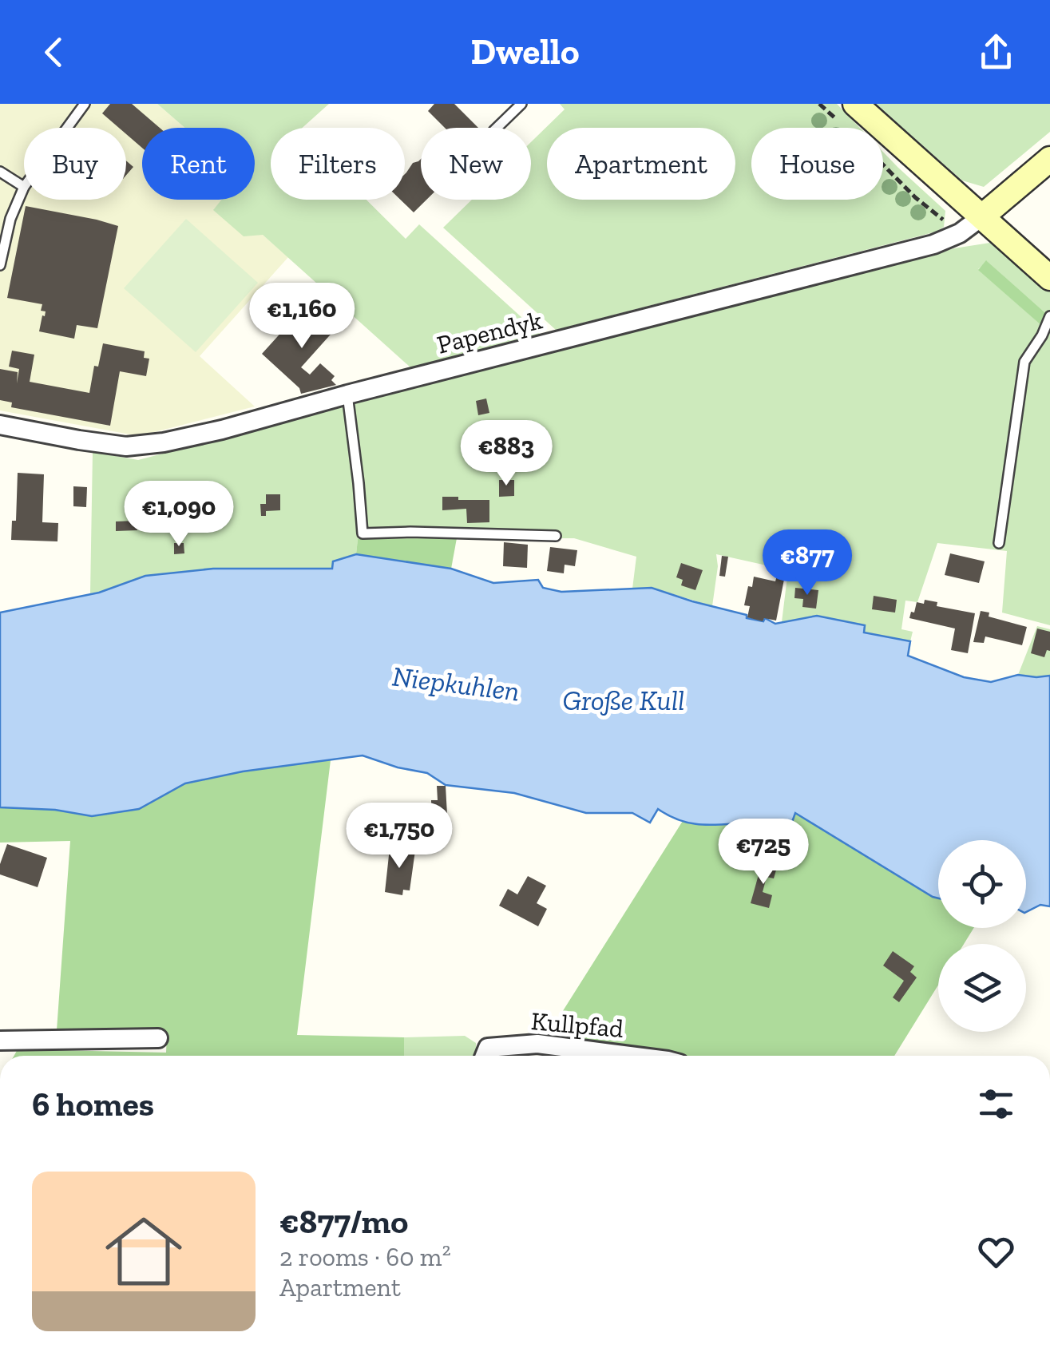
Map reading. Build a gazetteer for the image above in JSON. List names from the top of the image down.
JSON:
{
  "streets": {
    "street": ["Papendyk", "Kullpfad"]
  },
  "water": ["Niepkuhlen", "Große Kull"],
  "page": {
    "header": "Dwello",
    "chip": [
      "Buy",
      "Rent",
      "Filters",
      "New",
      "Apartment",
      "House"
    ],
    "price": [
      "€1,160",
      "€883",
      "€1,090",
      "€877",
      "€1,750",
      "€725"
    ],
    "heading": "6 homes",
    "list": [
      {
        "name": "€877/mo",
        "note": "2 rooms · 60 m² · Apartment"
      }
    ]
  }
}
